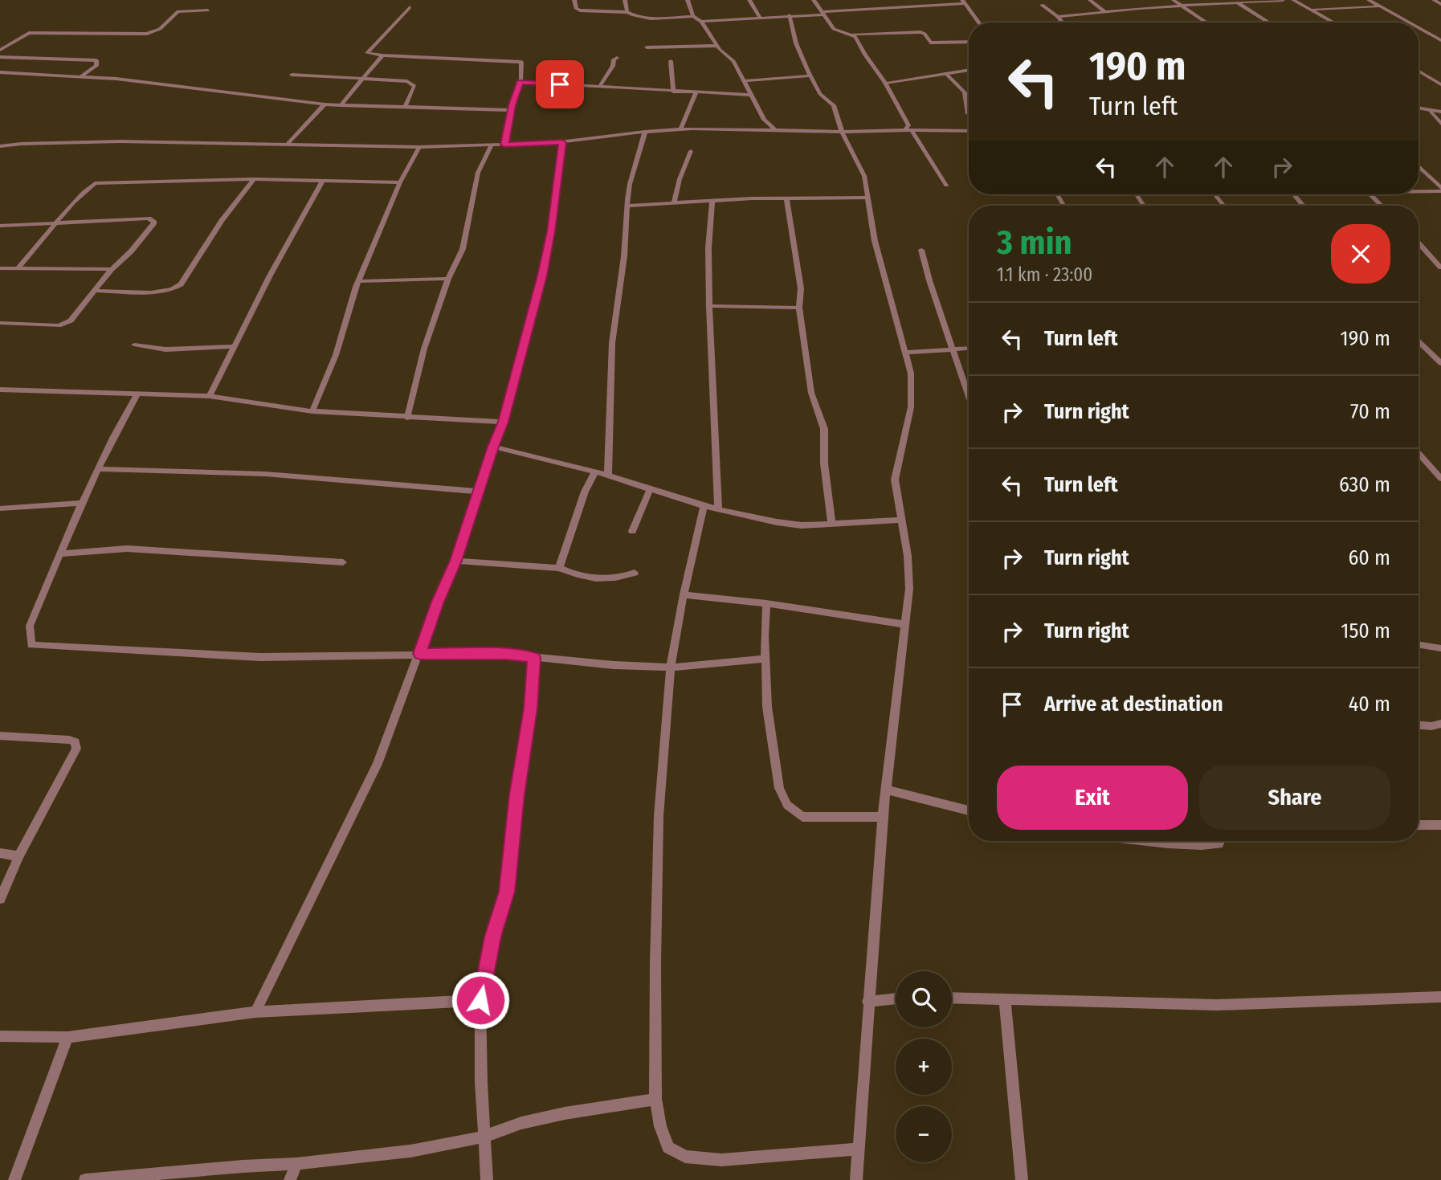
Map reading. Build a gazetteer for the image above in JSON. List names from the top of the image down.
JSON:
{
  "page": {
    "turn": ["190 m", "Turn left"],
    "heading": ["3 min", "1.1 km · 23:00"],
    "list": [
      {
        "name": "Turn left",
        "value": "190 m"
      },
      {
        "name": "Turn right",
        "value": "70 m"
      },
      {
        "name": "Turn left",
        "value": "630 m"
      },
      {
        "name": "Turn right",
        "value": "60 m"
      },
      {
        "name": "Turn right",
        "value": "150 m"
      },
      {
        "name": "Arrive at destination",
        "value": "40 m"
      }
    ],
    "buttons": ["Exit", "Share"],
    "map_buttons": ["+", "−"]
  }
}
